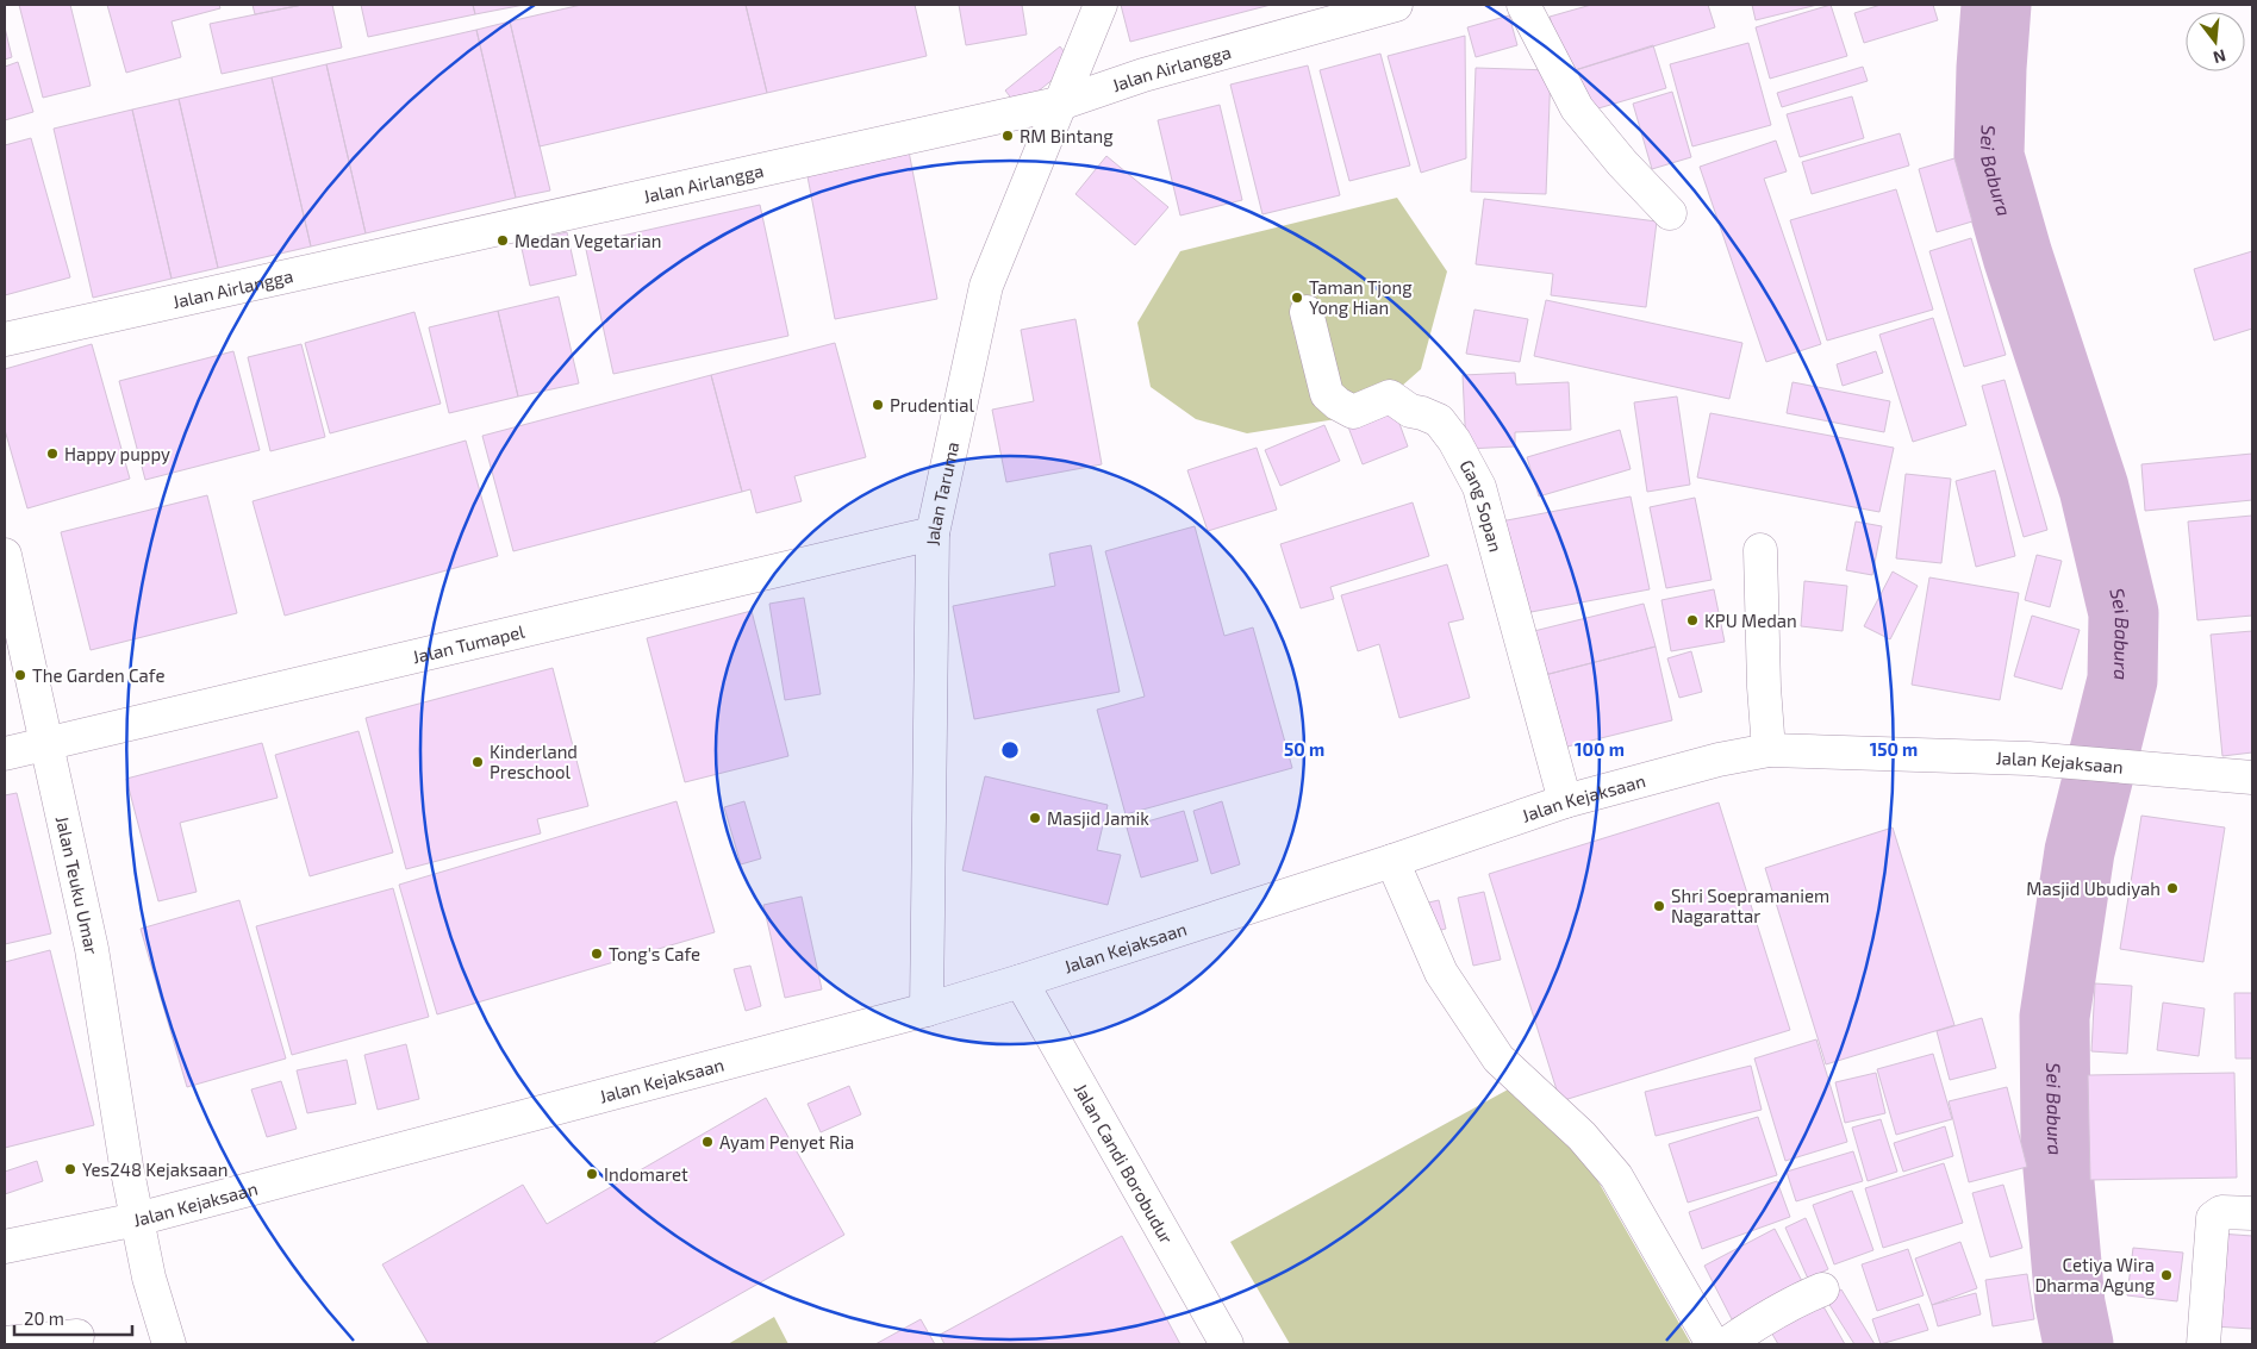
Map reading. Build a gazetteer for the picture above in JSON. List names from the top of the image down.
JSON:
{
  "streets": {
    "street": [
      "Jalan Airlangga",
      "Jalan Taruma",
      "Gang Sopan",
      "Jalan Tumapel",
      "Jalan Kejaksaan",
      "Jalan Teuku Umar",
      "Jalan Candi Borobudur"
    ]
  },
  "crossings": [
    ["Jalan Airlangga", "Jalan Taruma"],
    ["Jalan Taruma", "Jalan Tumapel"],
    ["Jalan Taruma", "Jalan Kejaksaan"],
    ["Gang Sopan", "Jalan Kejaksaan"],
    ["Jalan Tumapel", "Jalan Teuku Umar"],
    ["Jalan Kejaksaan", "Jalan Teuku Umar"],
    ["Jalan Kejaksaan", "Jalan Candi Borobudur"]
  ],
  "water": ["Sei Babura"],
  "places": [
    "RM Bintang",
    "Medan Vegetarian",
    "Taman Tjong Yong Hian",
    "Prudential",
    "Happy puppy",
    "KPU Medan",
    "The Garden Cafe",
    "Kinderland Preschool",
    "Masjid Jamik",
    "Masjid Ubudiyah",
    "Shri Soepramaniem Nagarattar",
    "Tong's Cafe",
    "Ayam Penyet Ria",
    "Yes248 Kejaksaan",
    "Indomaret",
    "Cetiya Wira Dharma Agung"
  ],
  "scale_bar": "20 m",
  "north": "bottom",
  "rings": ["50 m", "100 m", "150 m"]
}
